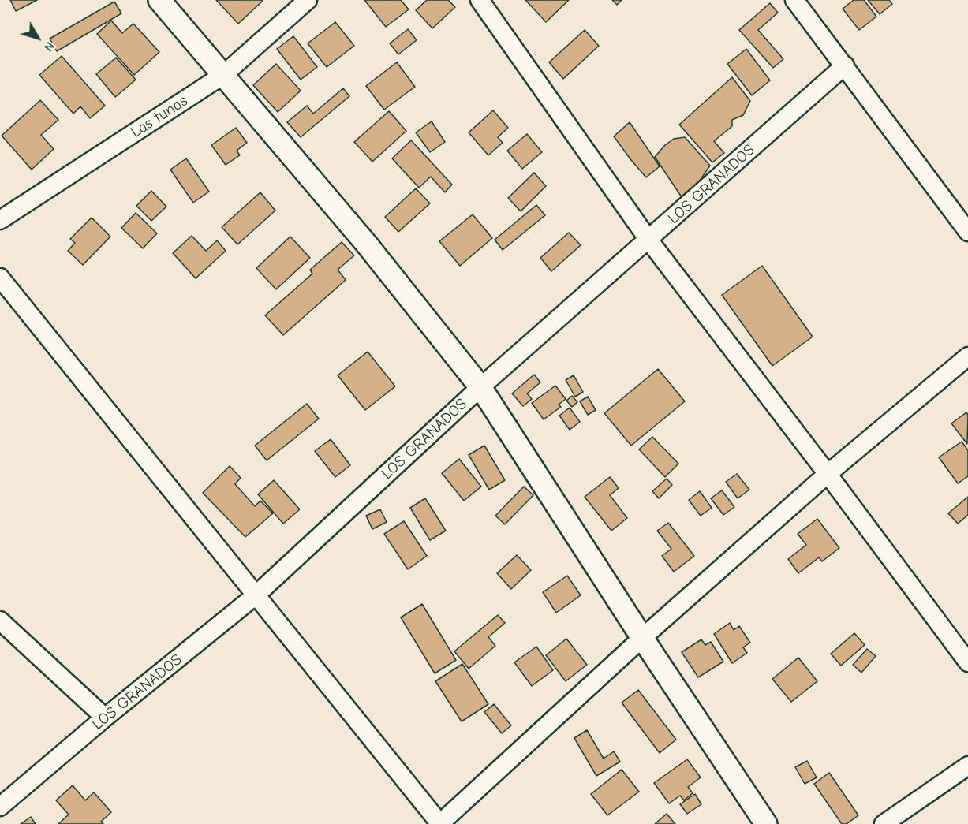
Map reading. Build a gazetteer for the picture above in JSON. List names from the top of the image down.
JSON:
{
  "streets": {
    "street": ["Las tunas", "LOS GRANADOS"]
  },
  "north": "bottom right"
}
